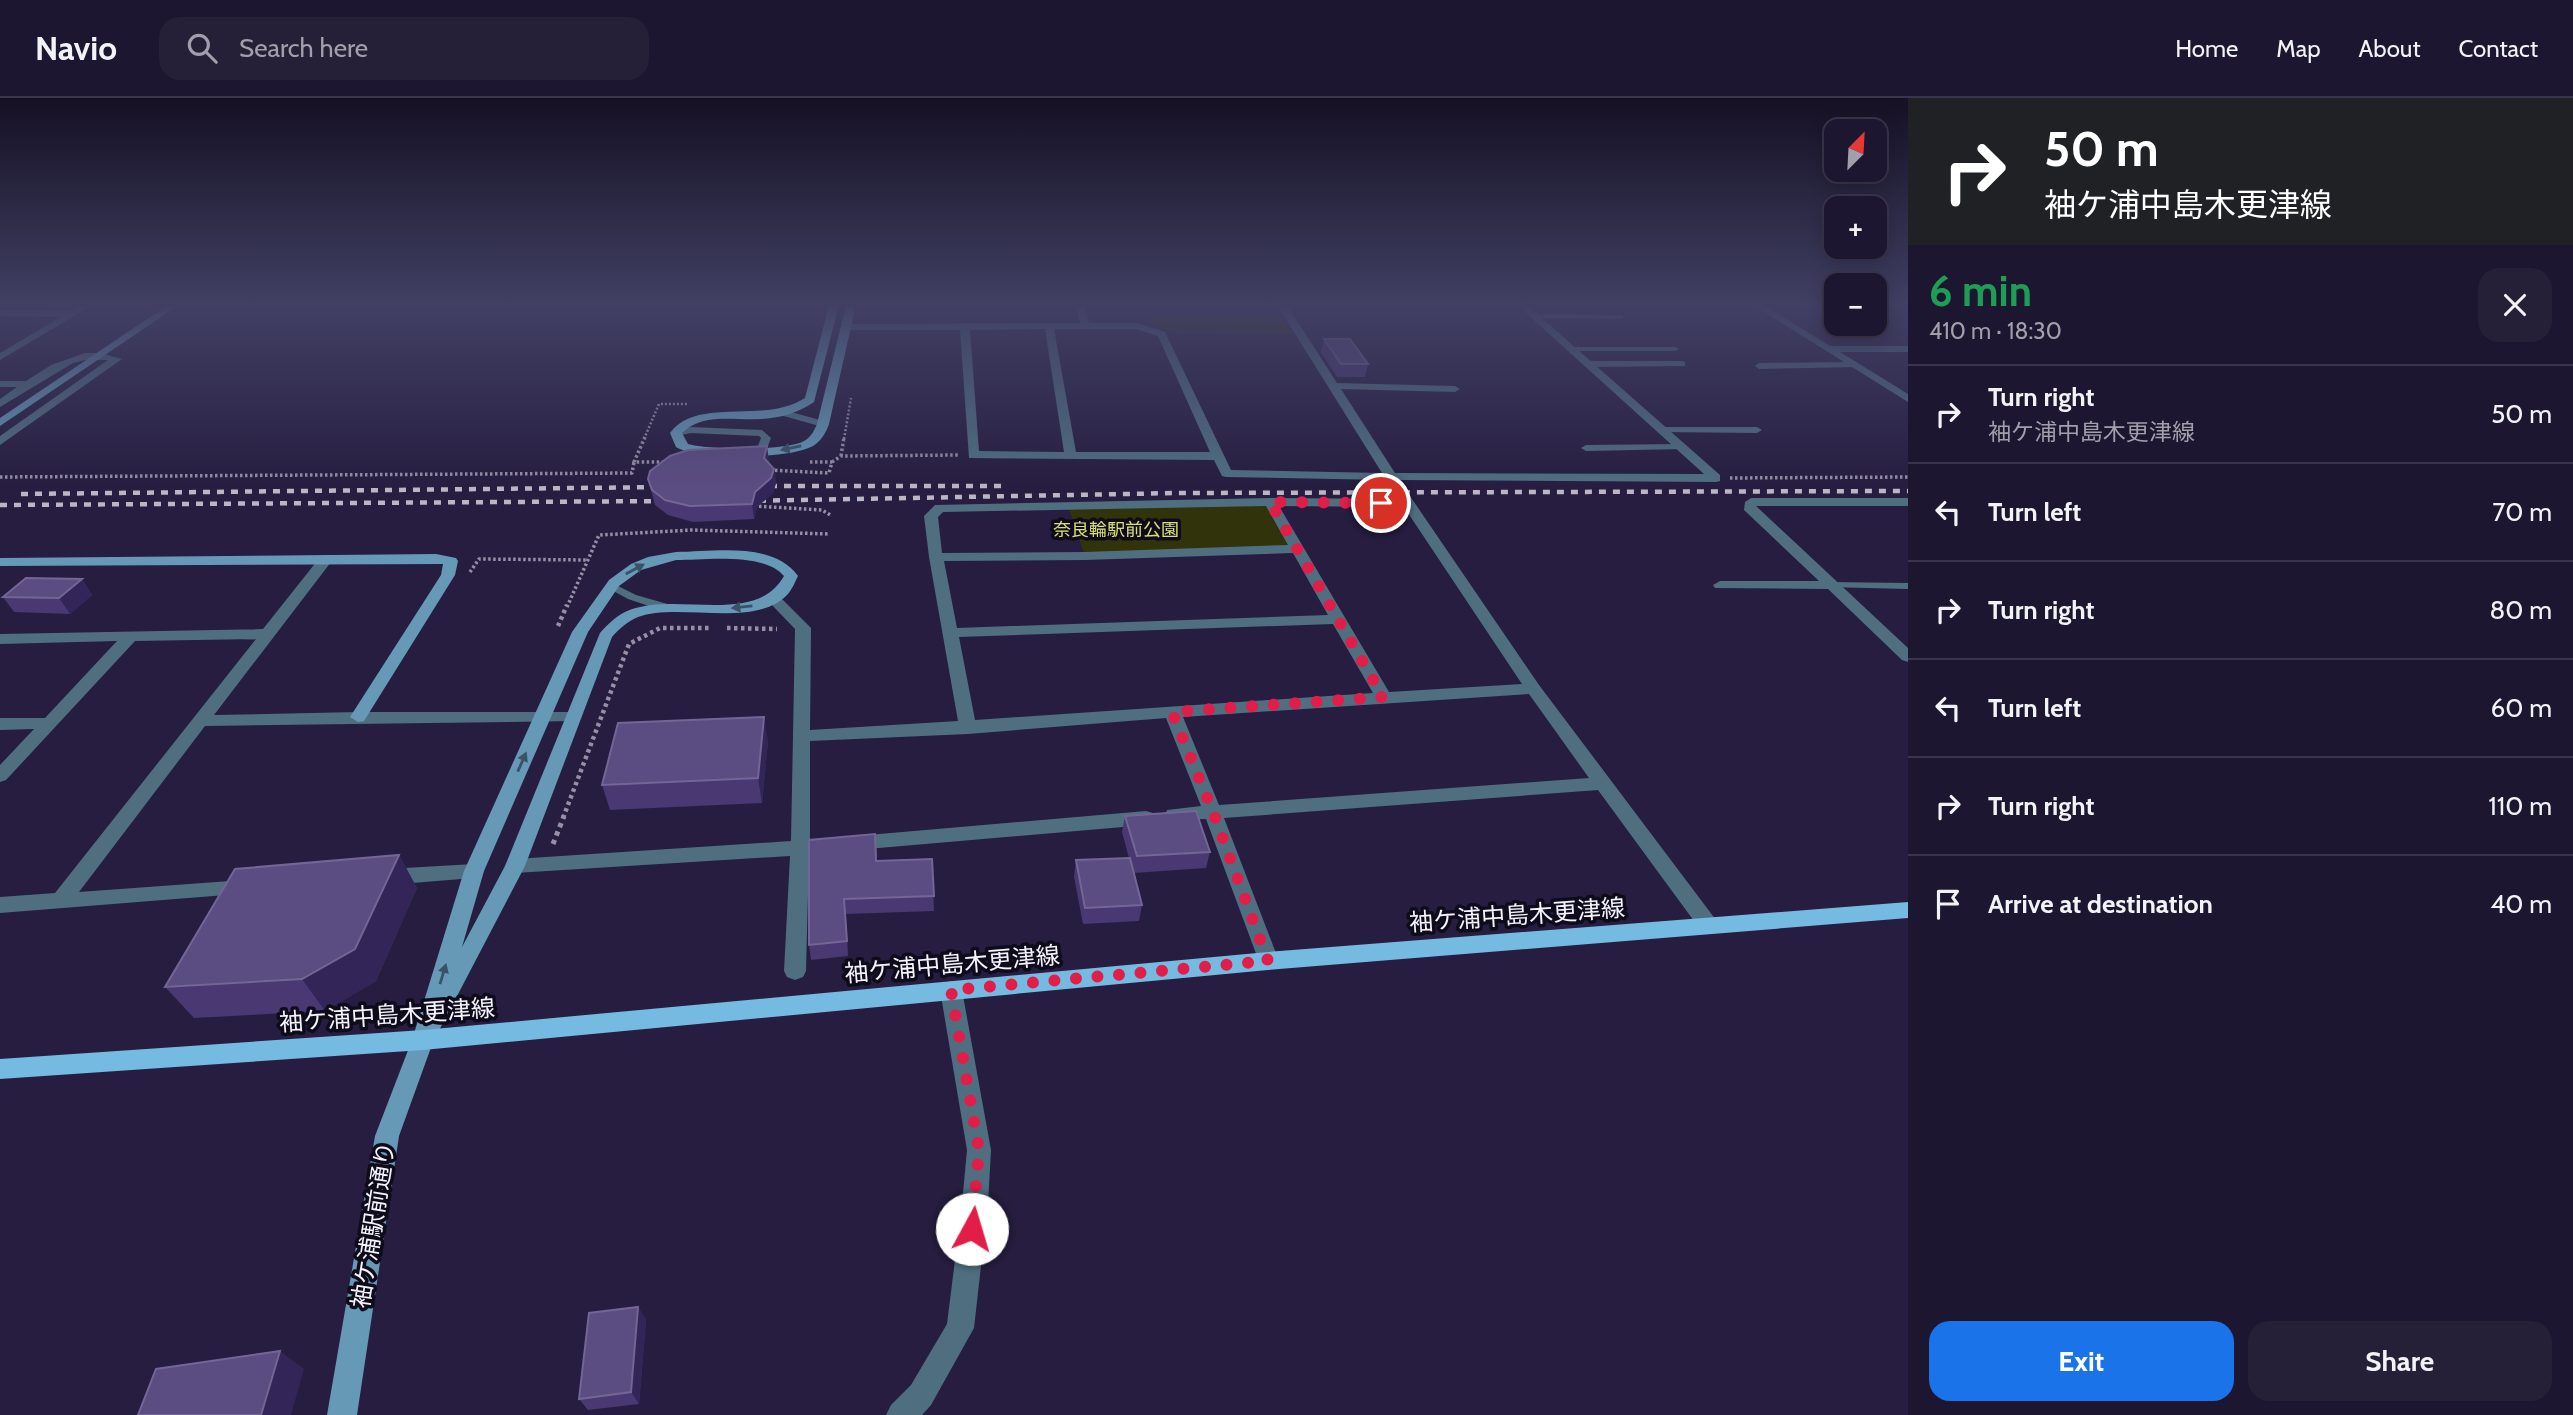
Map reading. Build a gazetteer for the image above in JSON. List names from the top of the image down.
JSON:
{
  "streets": {
    "main road": ["袖ケ浦中島木更津線"],
    "street": ["袖ケ浦駅前通り"]
  },
  "crossings": [
    ["袖ケ浦中島木更津線", "袖ケ浦駅前通り"]
  ],
  "parks": ["奈良輪駅前公園"],
  "north": "top right",
  "page": {
    "header": "Navio",
    "search": "Search here",
    "nav": [
      "Home",
      "Map",
      "About",
      "Contact"
    ],
    "turn": ["50 m", "袖ケ浦中島木更津線"],
    "map_buttons": ["+", "−"],
    "heading": ["6 min", "410 m · 18:30"],
    "list": [
      {
        "name": "Turn right",
        "note": "袖ケ浦中島木更津線",
        "value": "50 m"
      },
      {
        "name": "Turn left",
        "value": "70 m"
      },
      {
        "name": "Turn right",
        "value": "80 m"
      },
      {
        "name": "Turn left",
        "value": "60 m"
      },
      {
        "name": "Turn right",
        "value": "110 m"
      },
      {
        "name": "Arrive at destination",
        "value": "40 m"
      }
    ],
    "buttons": ["Exit", "Share"]
  }
}
